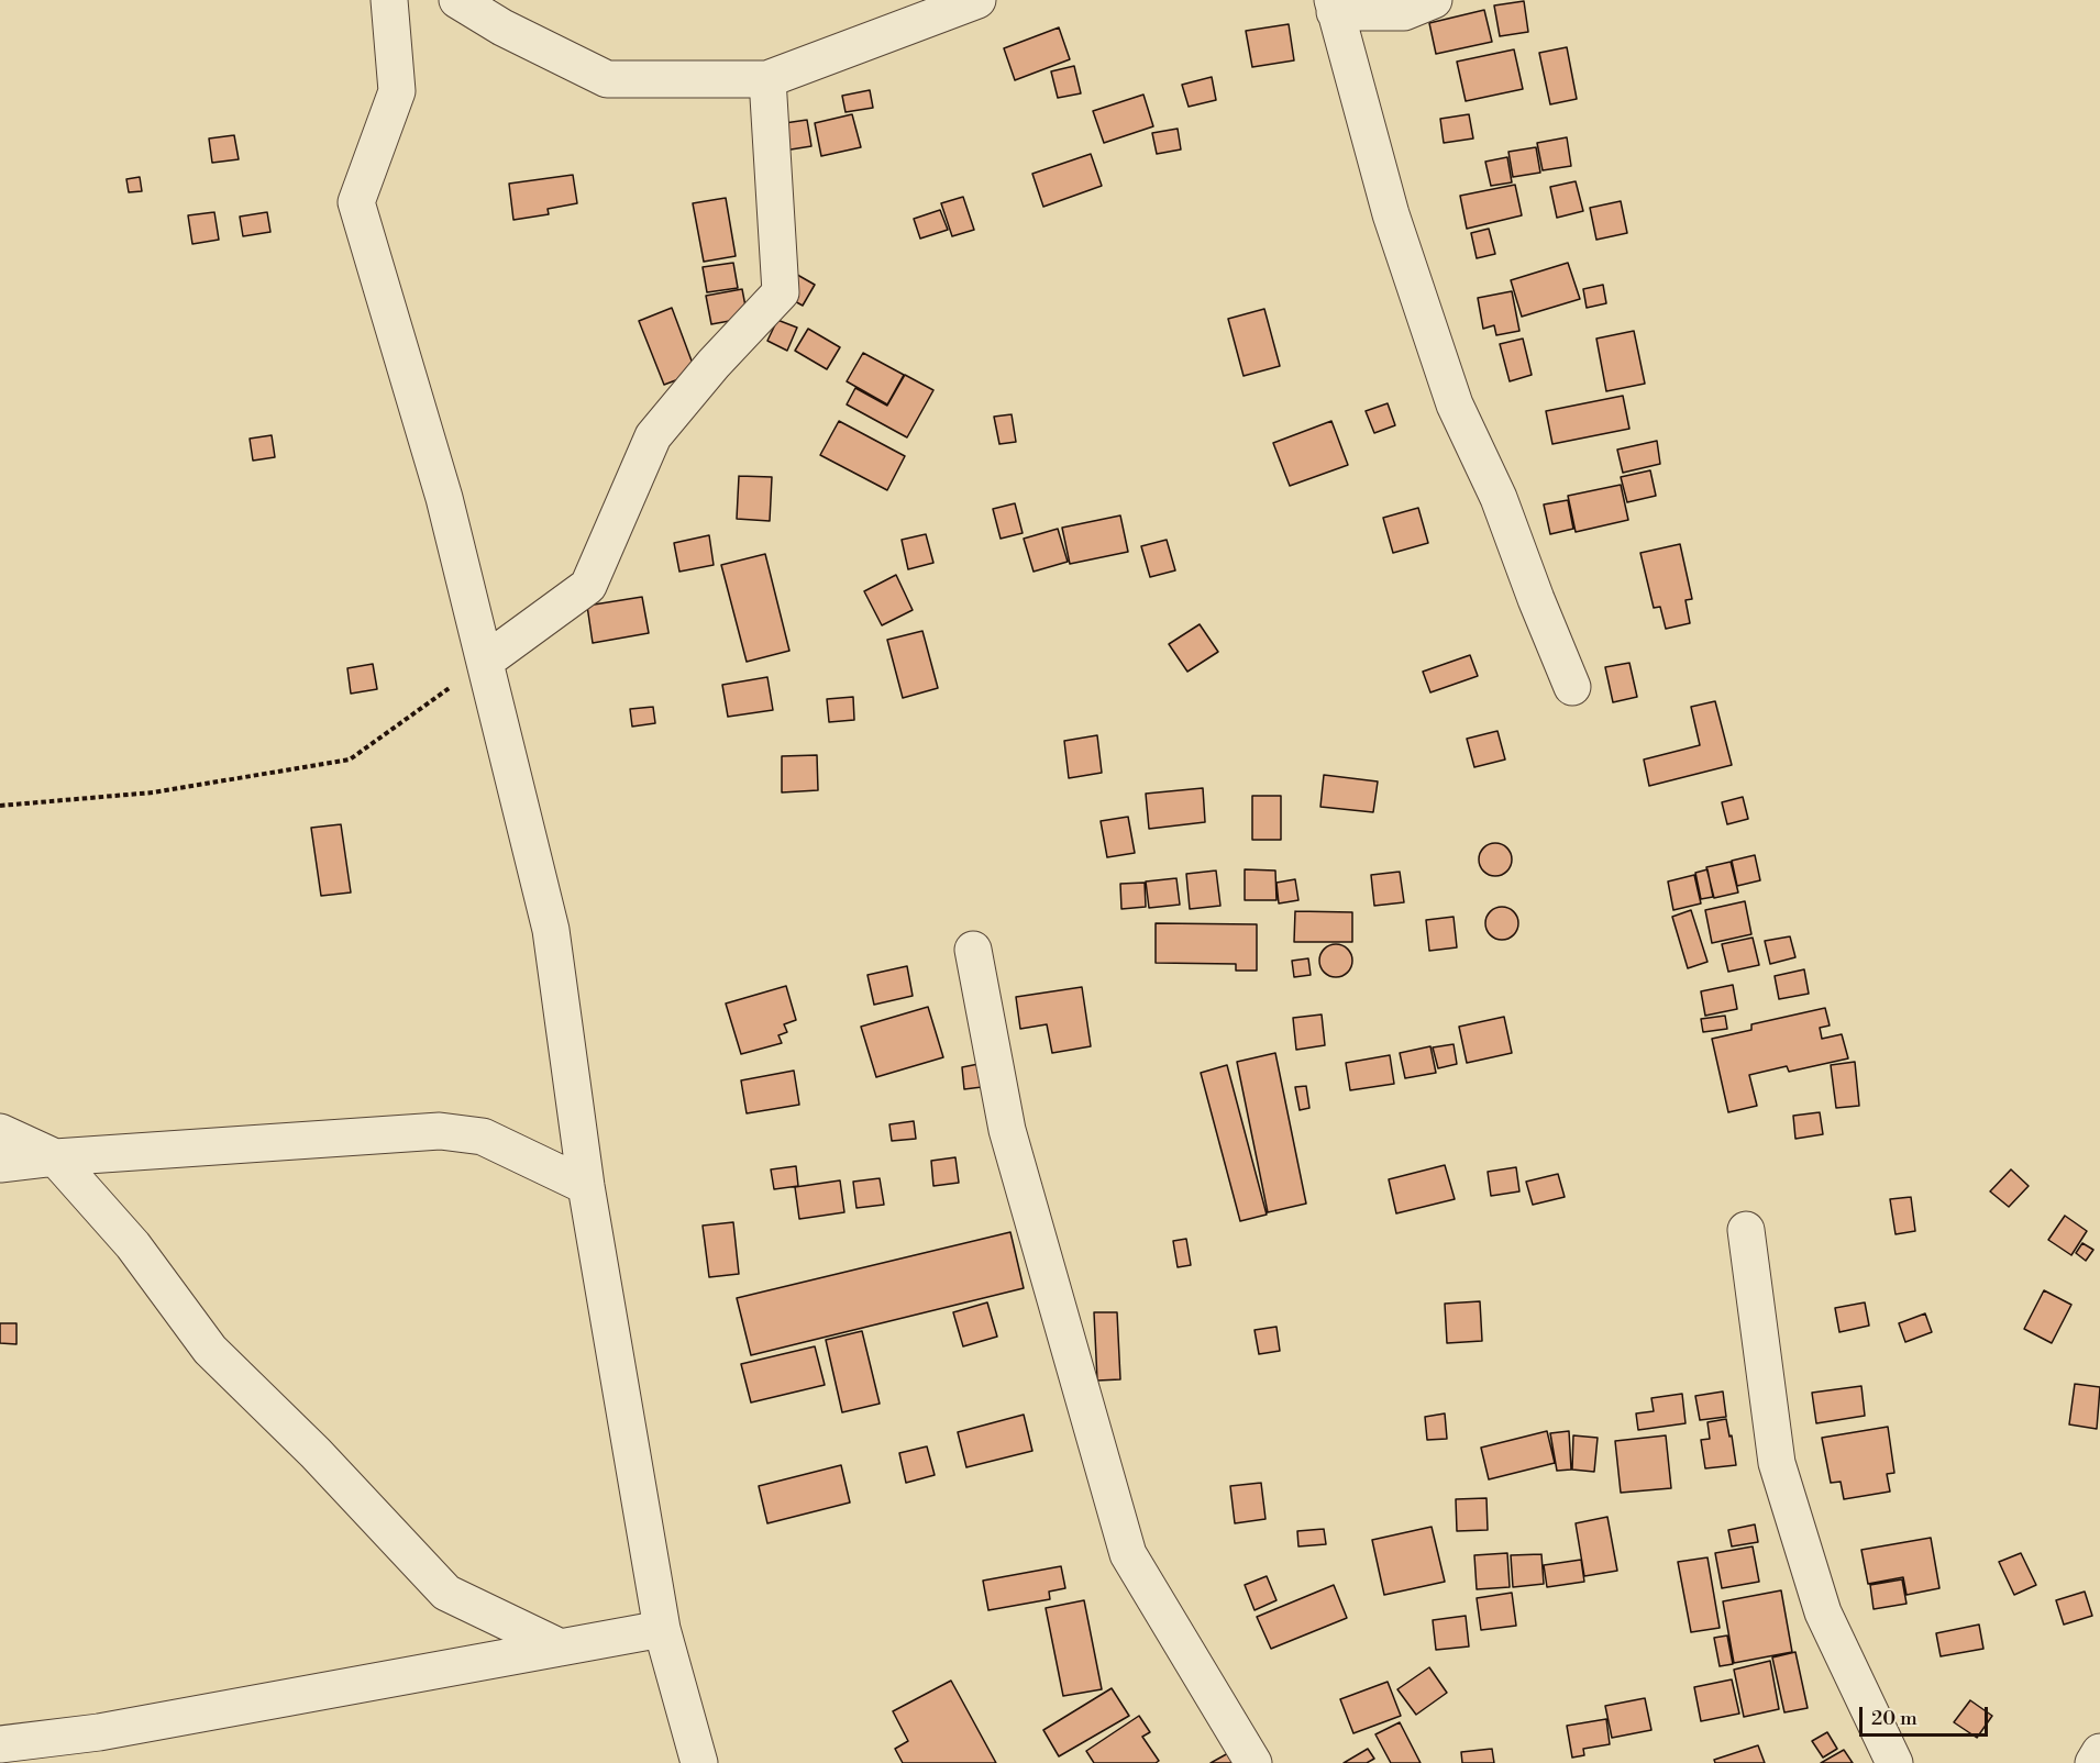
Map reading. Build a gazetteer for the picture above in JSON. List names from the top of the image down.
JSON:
{
  "scale_bar": "20 m"
}
